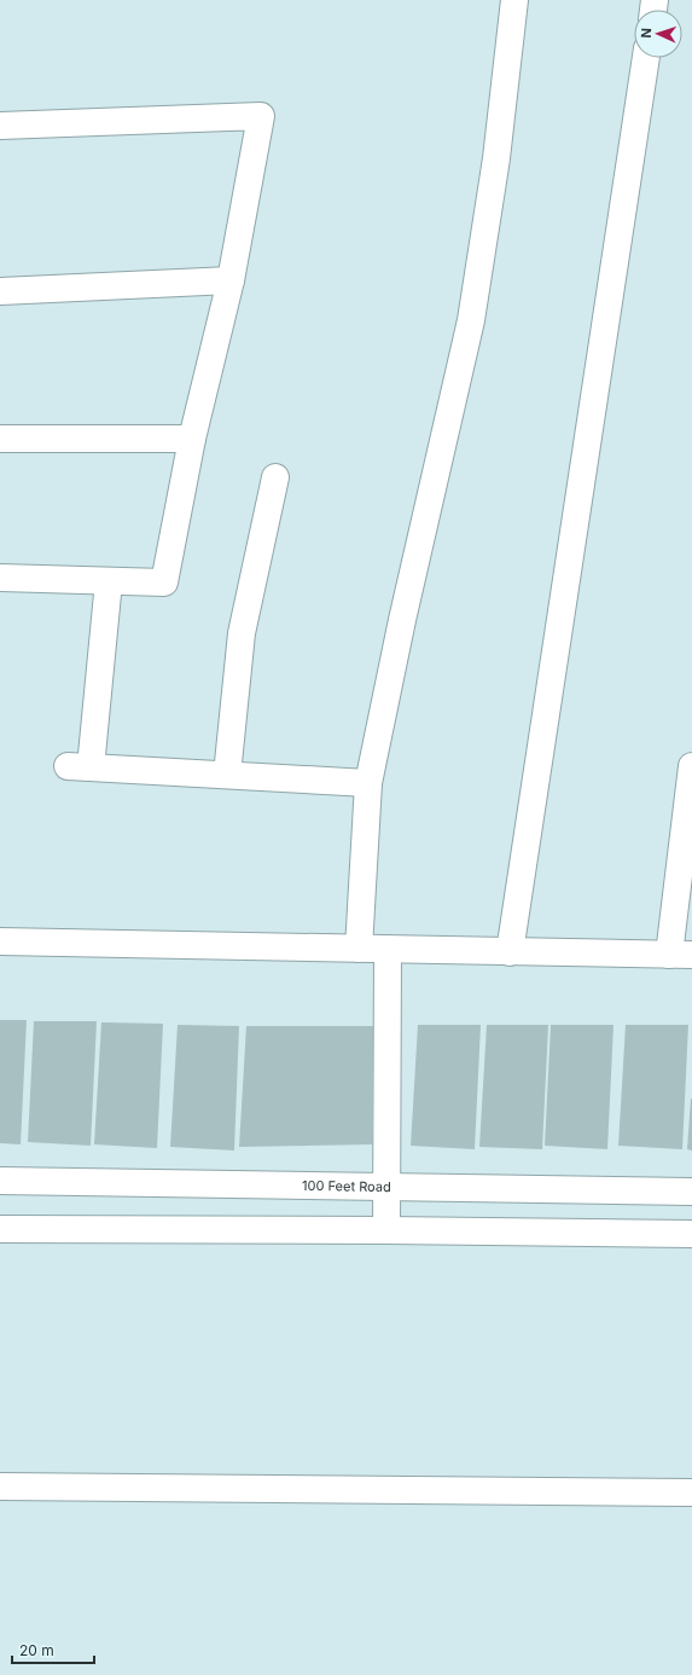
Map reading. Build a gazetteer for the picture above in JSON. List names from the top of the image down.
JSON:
{
  "streets": {
    "street": ["100 Feet Road"]
  },
  "scale_bar": "20 m",
  "north": "left"
}
